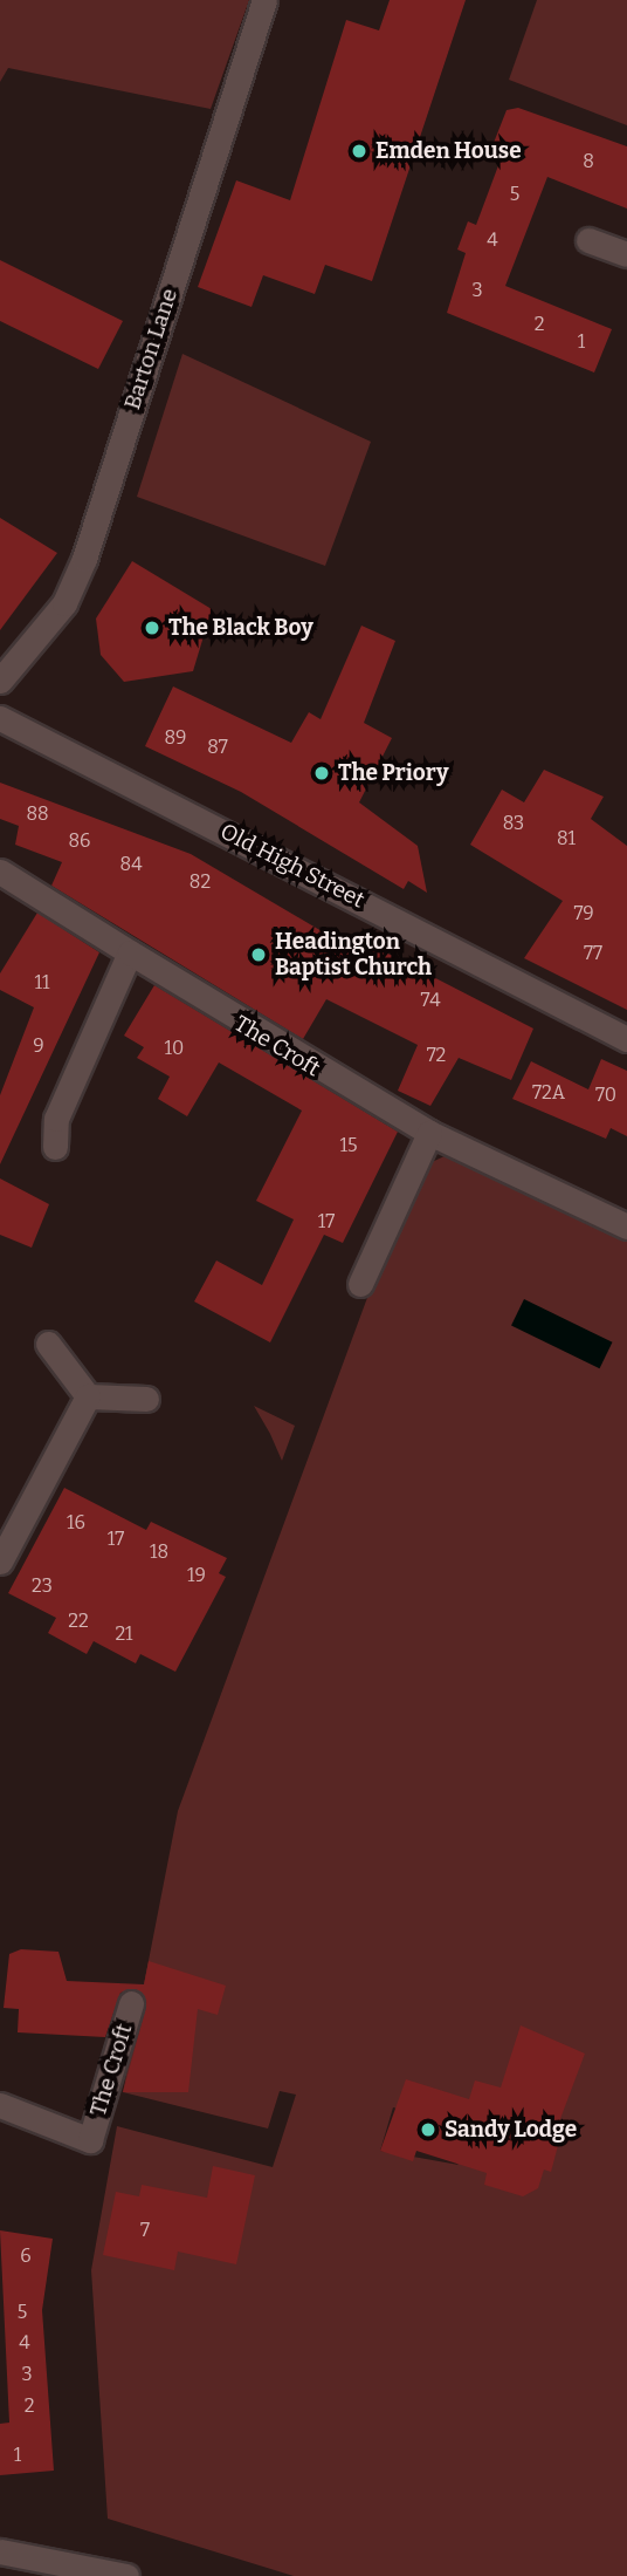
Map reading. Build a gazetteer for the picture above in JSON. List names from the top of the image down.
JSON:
{
  "streets": {
    "street": ["Barton Lane", "Old High Street", "The Croft"]
  },
  "places": [
    "Emden House",
    "The Black Boy",
    "The Priory",
    "Headington Baptist Church",
    "Sandy Lodge"
  ],
  "house_numbers": [
    "8",
    "5",
    "4",
    "3",
    "2",
    "1",
    "89",
    "87",
    "88",
    "83",
    "81",
    "86",
    "84",
    "82",
    "79",
    "77",
    "11",
    "74",
    "9",
    "10",
    "72",
    "72A",
    "70",
    "15",
    "17",
    "16",
    "17",
    "18",
    "19",
    "23",
    "22",
    "21",
    "7",
    "6",
    "5",
    "4",
    "3",
    "2",
    "1"
  ]
}
